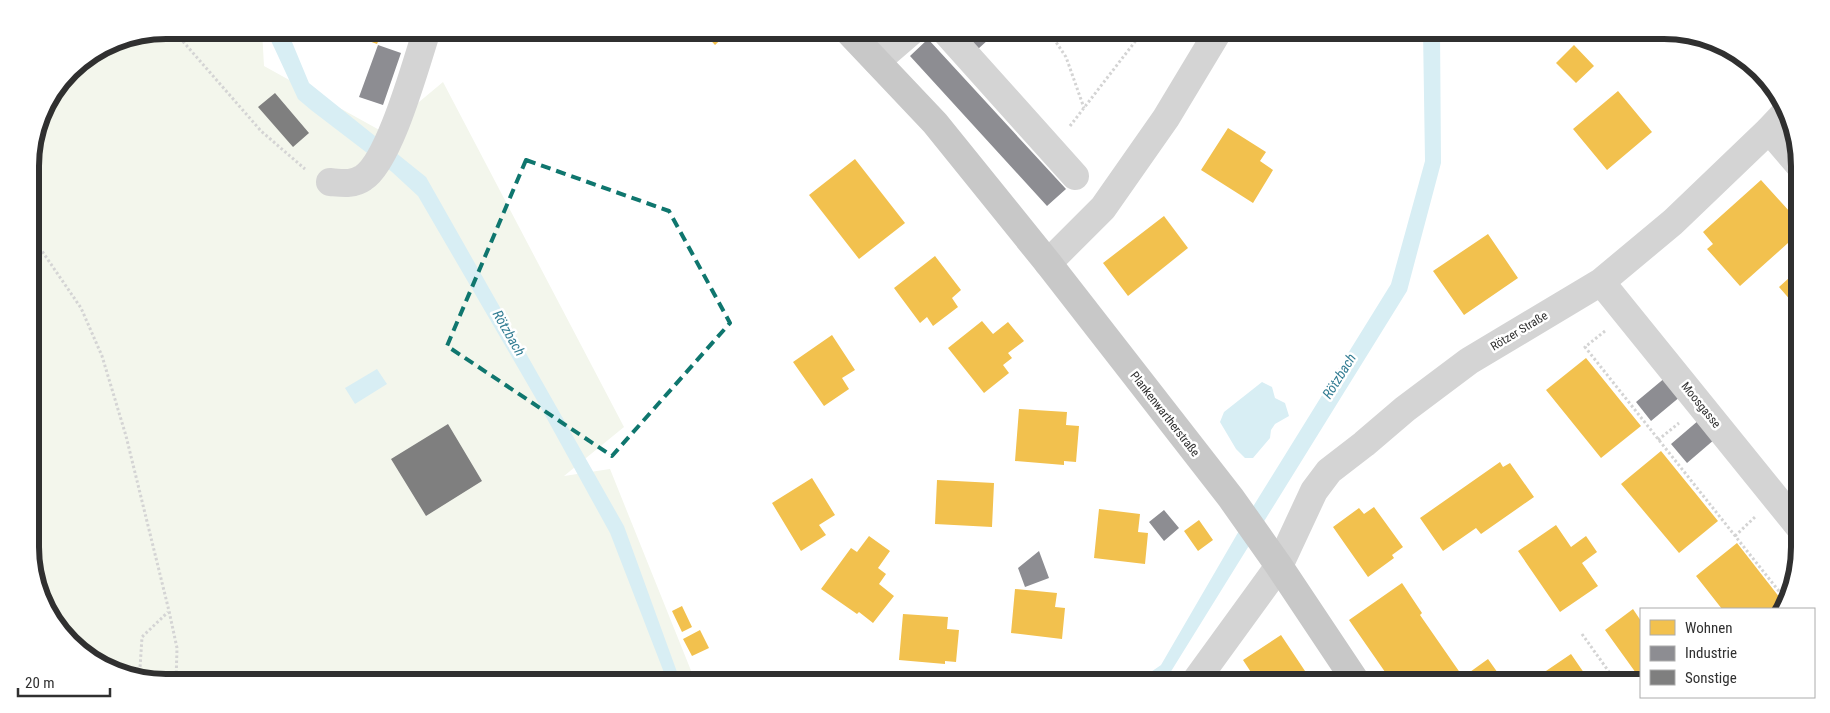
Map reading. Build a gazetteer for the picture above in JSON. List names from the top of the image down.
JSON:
{
  "streets": {
    "main road": ["Plankenwartherstraße"],
    "street": ["Rötzer Straße", "Moosgasse"]
  },
  "crossings": [
    ["Rötzer Straße", "Moosgasse"],
    ["Rötzer Straße", "Plankenwartherstraße"]
  ],
  "water": ["Rötzbach"],
  "legend": ["Wohnen", "Industrie", "Sonstige"],
  "scale_bar": "20 m"
}
